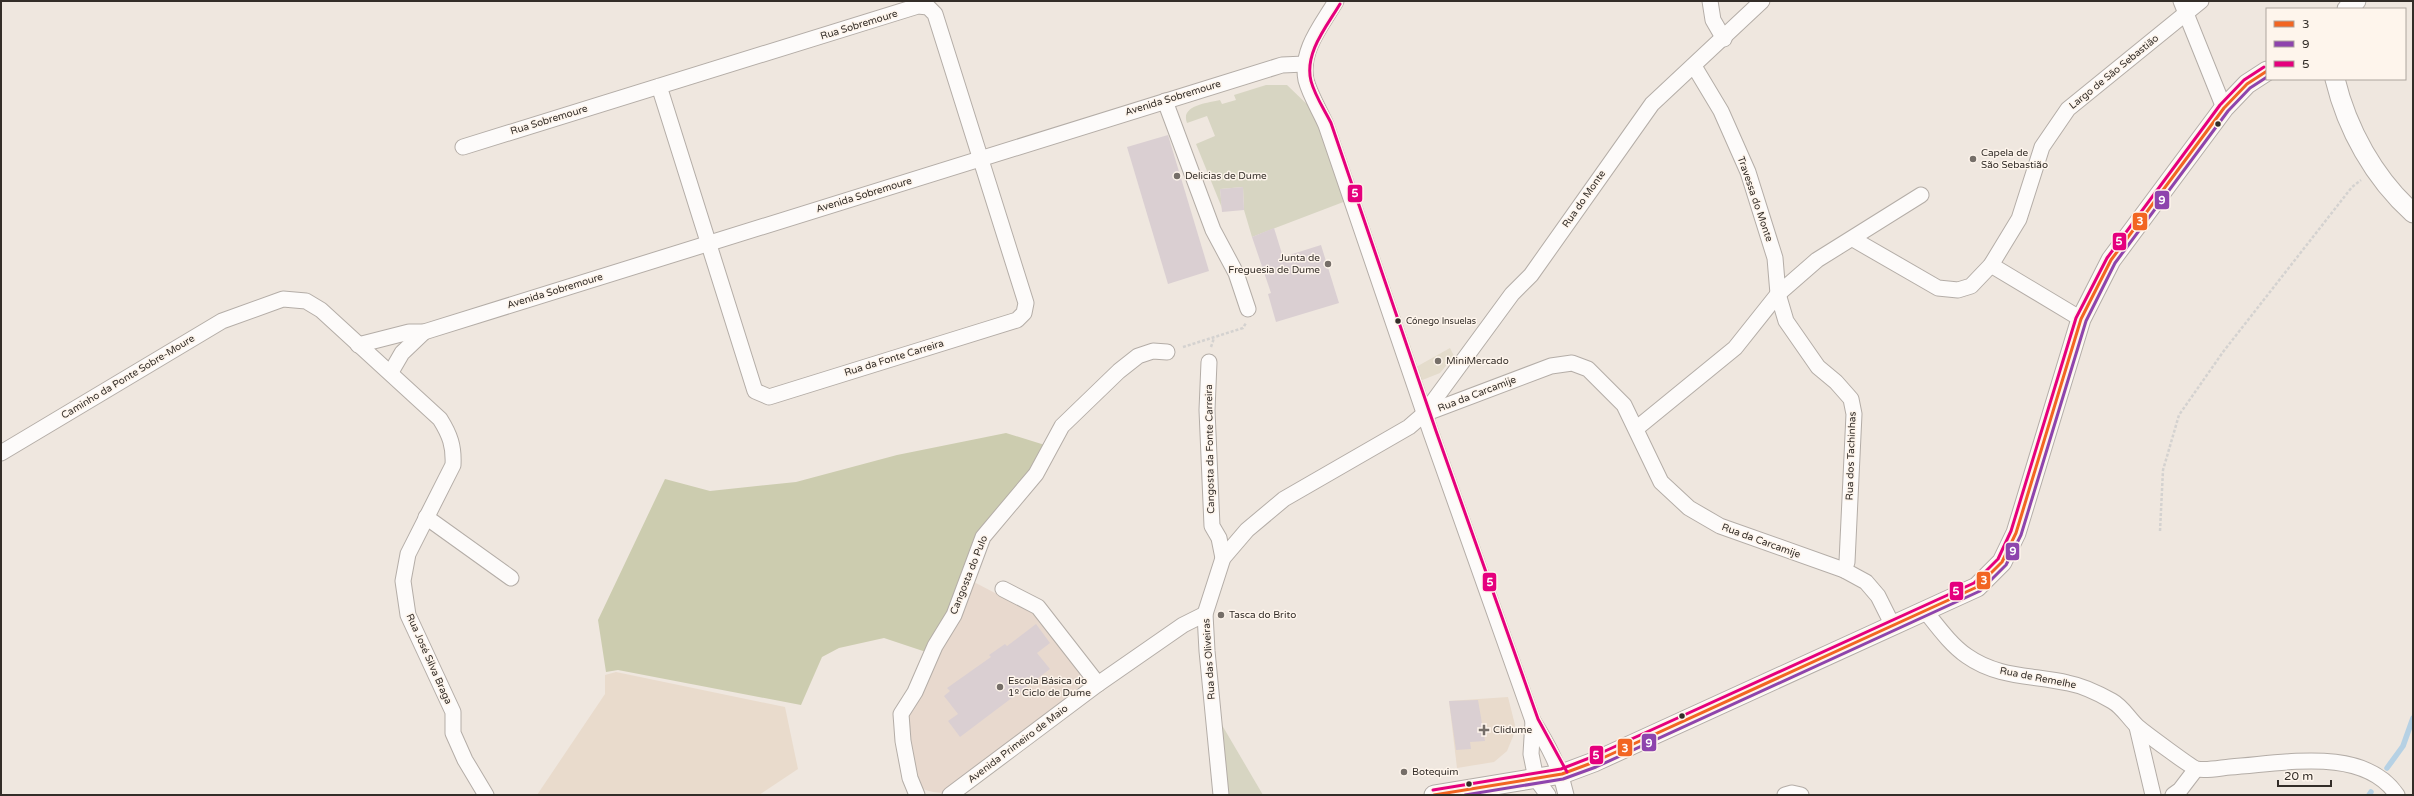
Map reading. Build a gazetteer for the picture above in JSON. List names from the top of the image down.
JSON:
{
  "streets": {
    "street": [
      "Rua Sobremoure",
      "Largo de São Sebastião",
      "Avenida Sobremoure",
      "Rua do Monte",
      "Travessa do Monte",
      "Rua da Fonte Carreira",
      "Caminho da Ponte Sobre-Moure",
      "Rua da Carcamije",
      "Cangosta da Fonte Carreira",
      "Rua dos Tachinhas",
      "Cangosta do Pulo",
      "Rua José Silva Braga",
      "Rua das Oliveiras",
      "Rua de Remelhe",
      "Avenida Primeiro de Maio"
    ]
  },
  "crossings": [
    ["Rua Sobremoure", "Avenida Sobremoure"],
    ["Rua Sobremoure", "Rua da Fonte Carreira"],
    ["Avenida Sobremoure", "Rua da Fonte Carreira"],
    ["Avenida Sobremoure", "Caminho da Ponte Sobre-Moure"],
    ["Avenida Sobremoure", "Rua José Silva Braga"],
    ["Rua do Monte", "Travessa do Monte"],
    ["Rua do Monte", "Rua da Carcamije"],
    ["Rua do Monte", "Rua das Oliveiras"],
    ["Travessa do Monte", "Rua dos Tachinhas"],
    ["Caminho da Ponte Sobre-Moure", "Rua José Silva Braga"],
    ["Rua da Carcamije", "Rua dos Tachinhas"],
    ["Rua da Carcamije", "Rua das Oliveiras"],
    ["Cangosta da Fonte Carreira", "Rua das Oliveiras"],
    ["Rua das Oliveiras", "Avenida Primeiro de Maio"]
  ],
  "places": {
    "other": [
      "Capela de São Sebastião",
      "Delicias de Dume",
      "Junta de Freguesia de Dume",
      "Cónego Insuelas",
      "MiniMercado",
      "Tasca do Brito",
      "Escola Básica do 1º Ciclo de Dume",
      "Botequim"
    ],
    "health": ["Clidume"]
  },
  "lines": ["transit line 5", "transit line 3", "transit line 9"],
  "legend": ["3", "9", "5"],
  "scale_bar": "20 m"
}
